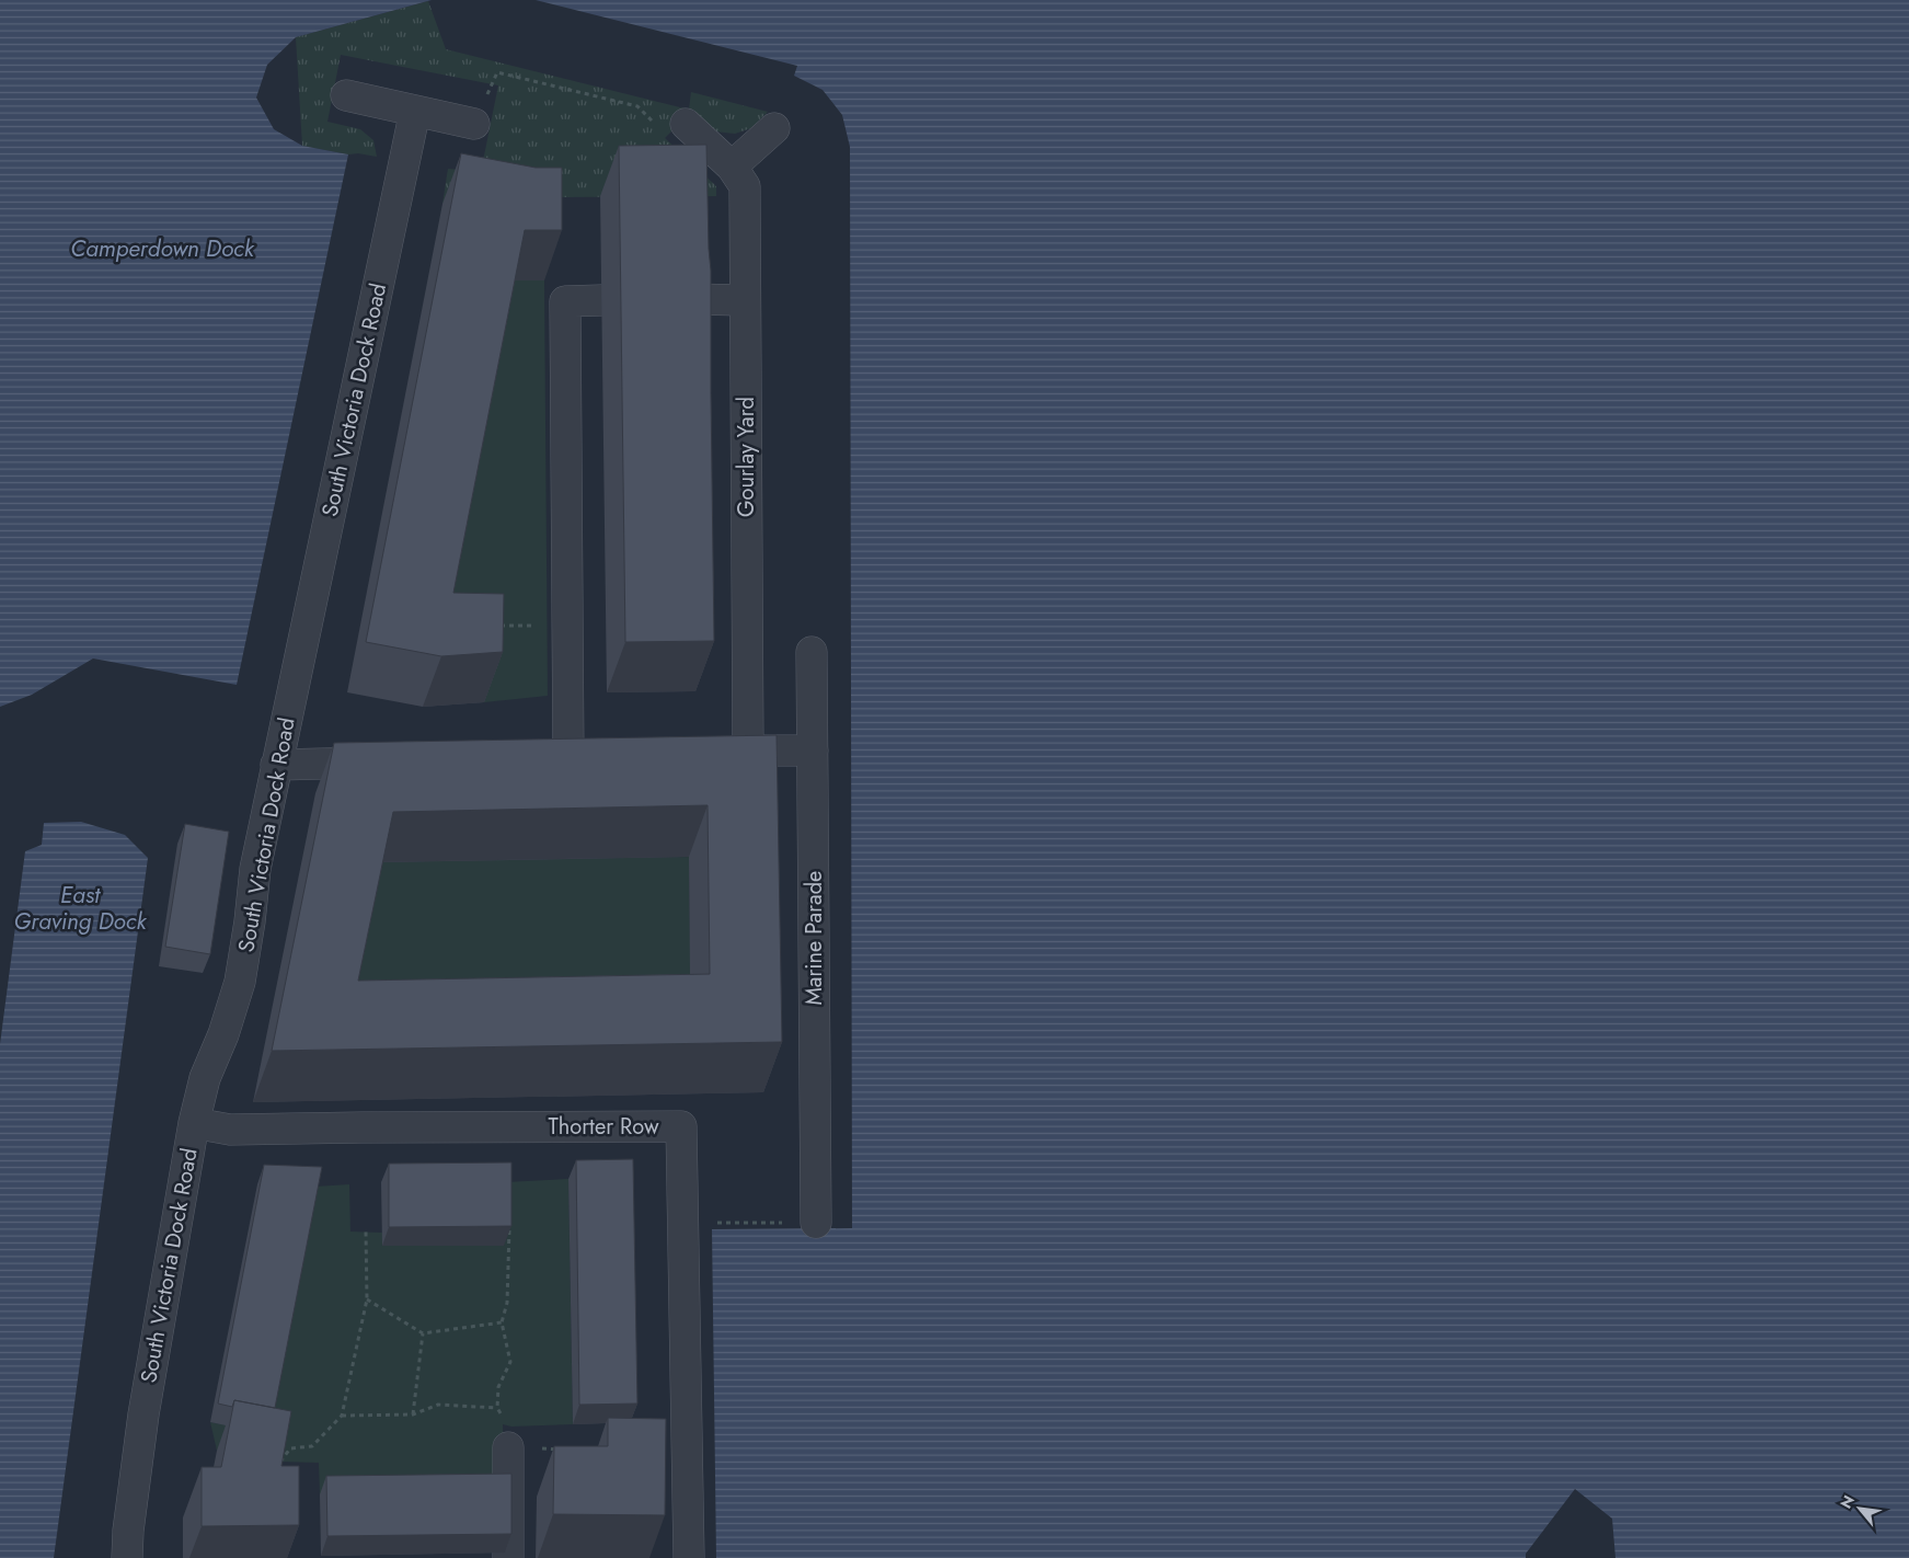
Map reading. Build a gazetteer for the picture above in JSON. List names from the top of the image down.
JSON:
{
  "streets": {
    "street": [
      "South Victoria Dock Road",
      "Gourlay Yard",
      "Marine Parade",
      "Thorter Row"
    ]
  },
  "crossings": [
    ["South Victoria Dock Road", "Thorter Row"]
  ],
  "water": ["Camperdown Dock", "East Graving Dock"],
  "north": "top left"
}
